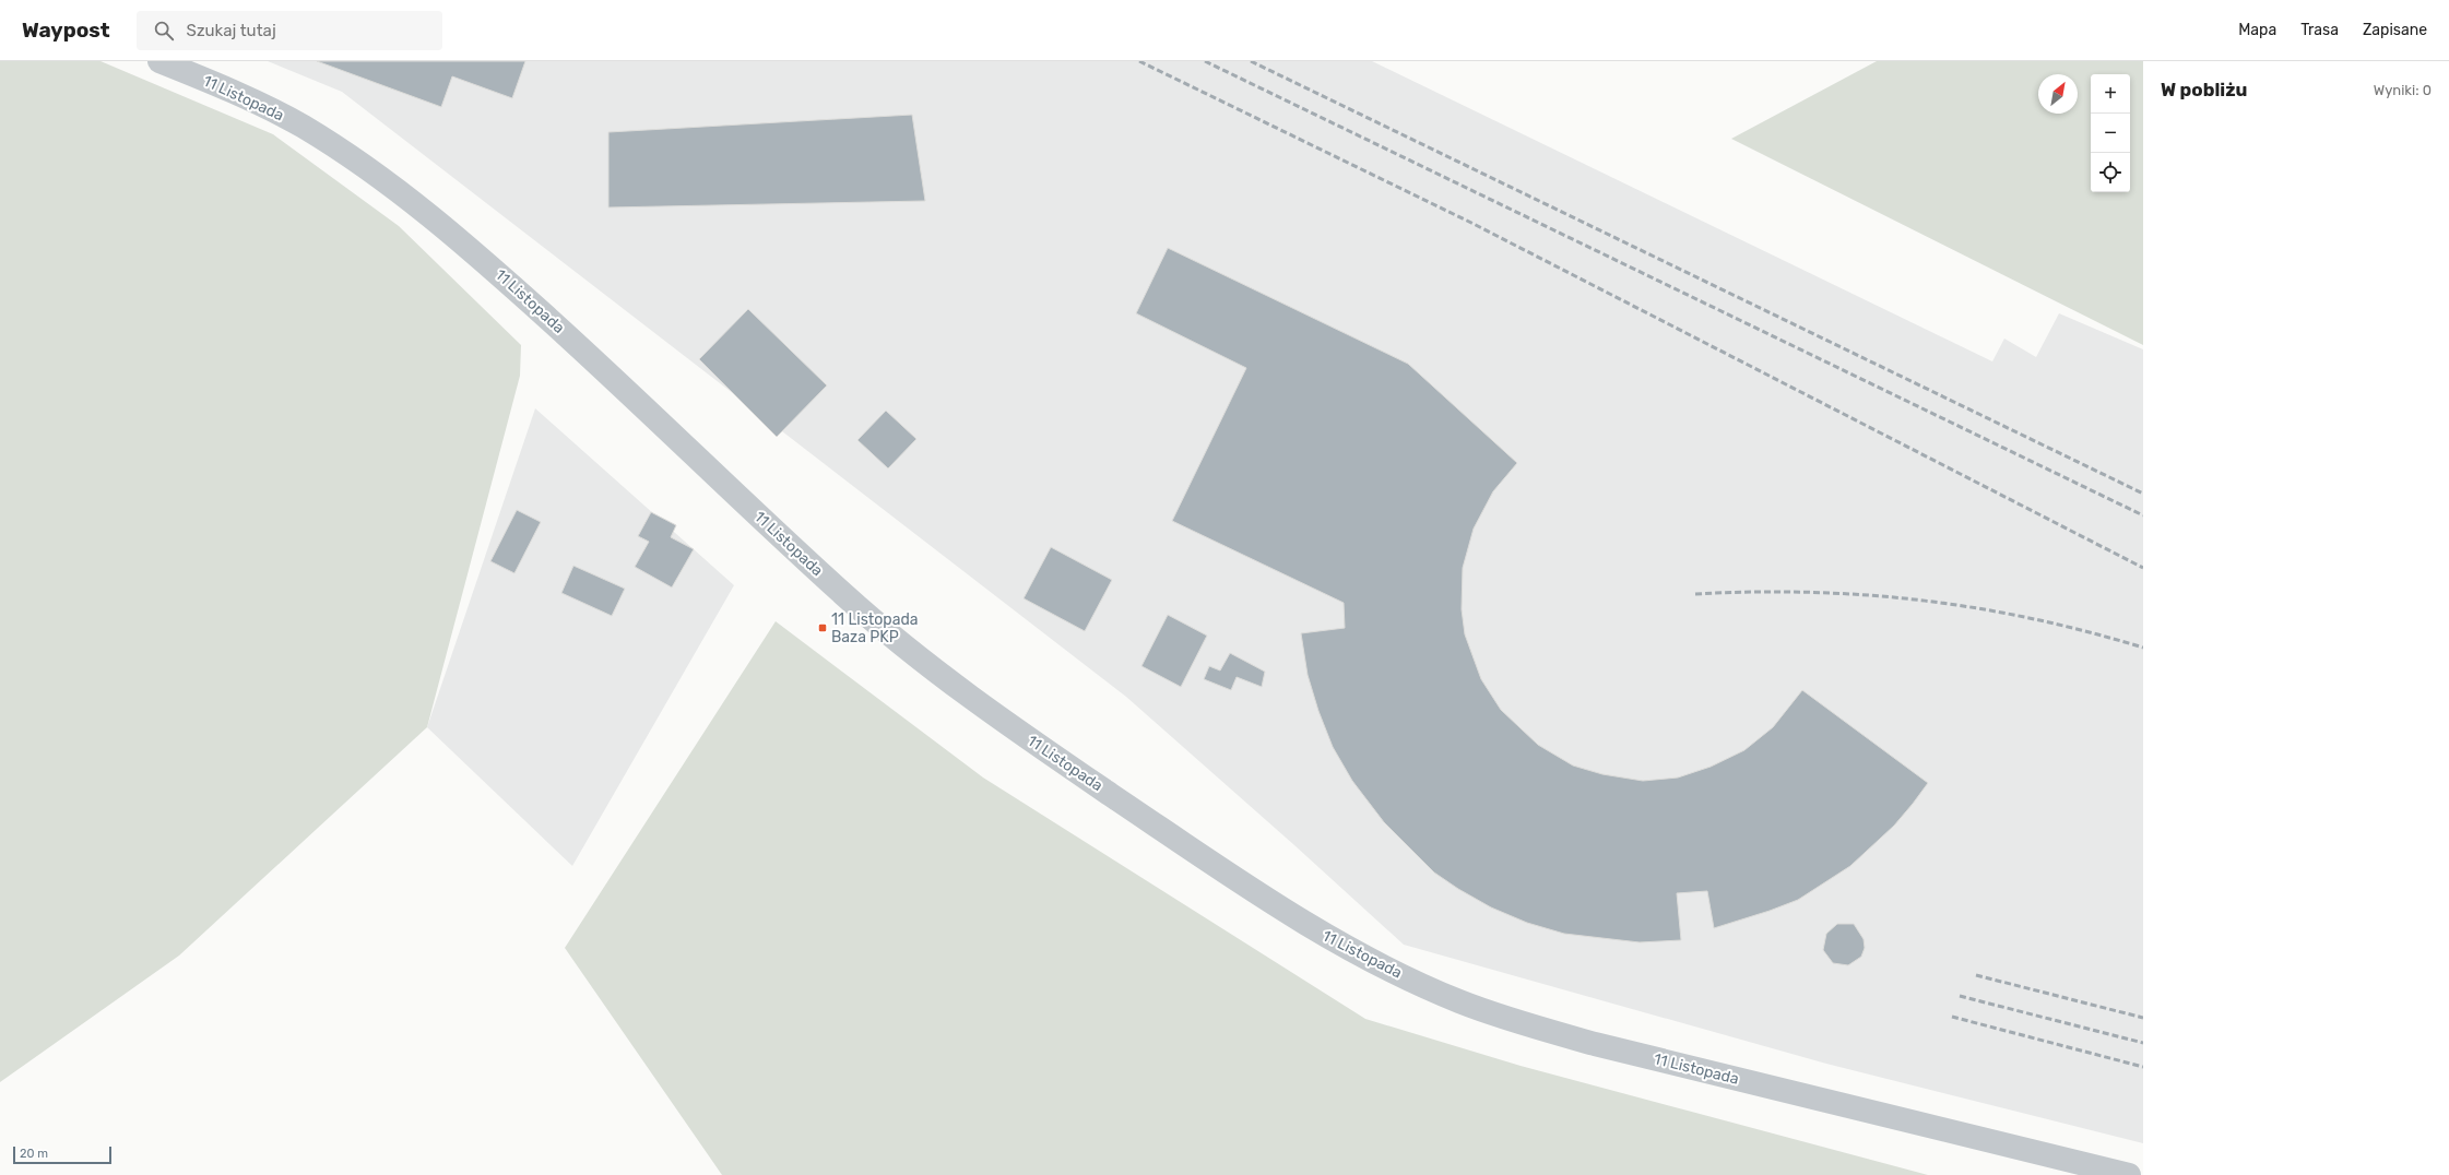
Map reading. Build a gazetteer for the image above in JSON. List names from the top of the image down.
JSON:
{
  "streets": {
    "street": ["11 Listopada"]
  },
  "places": {
    "transit": ["11 Listopada Baza PKP"]
  },
  "scale_bar": "20 m",
  "north": "top right",
  "page": {
    "header": "Waypost",
    "search": "Szukaj tutaj",
    "nav": ["Mapa", "Trasa", "Zapisane"],
    "heading": ["W pobliżu", "Wyniki: 0"],
    "map_buttons": ["+", "−"],
    "scale": "20 m"
  }
}
